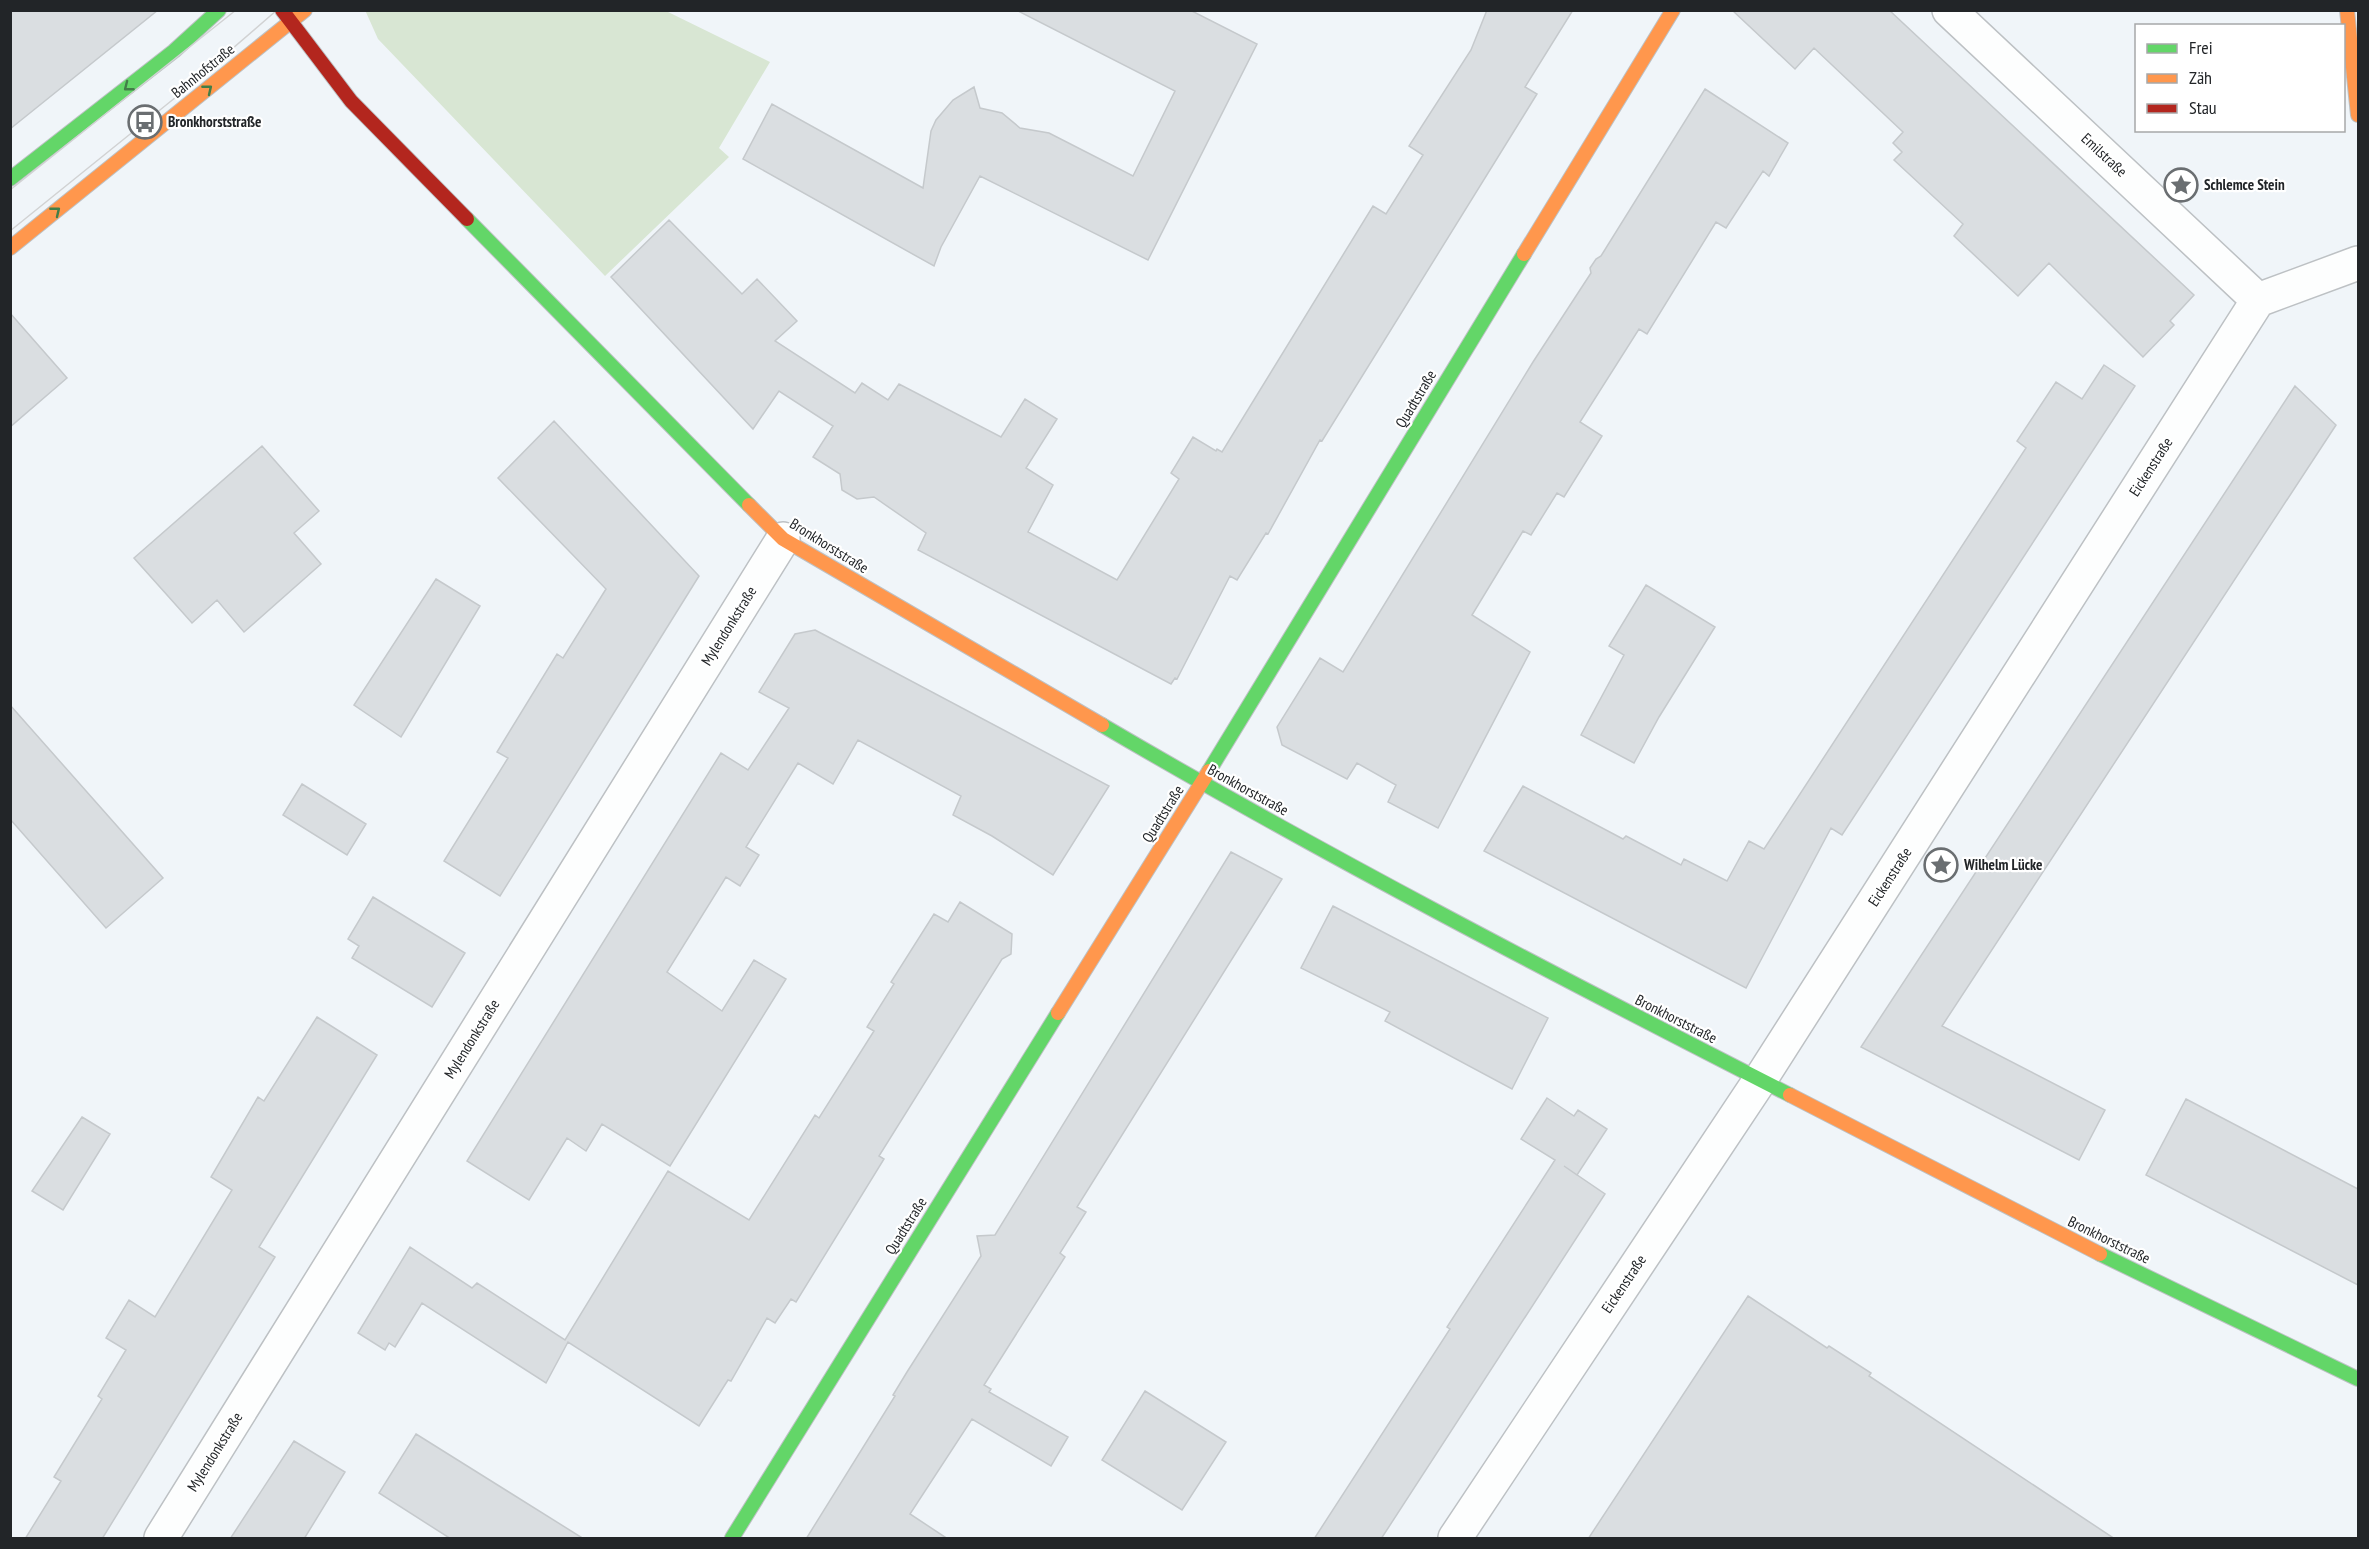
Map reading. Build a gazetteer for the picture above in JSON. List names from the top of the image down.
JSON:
{
  "streets": {
    "street": [
      "Bahnhofstraße",
      "Emilstraße",
      "Quadtstraße",
      "Eickenstraße",
      "Bronkhorststraße",
      "Mylendonkstraße"
    ]
  },
  "crossings": [
    ["Bahnhofstraße", "Bronkhorststraße"],
    ["Emilstraße", "Eickenstraße"],
    ["Quadtstraße", "Bronkhorststraße"],
    ["Eickenstraße", "Bronkhorststraße"],
    ["Bronkhorststraße", "Mylendonkstraße"]
  ],
  "places": {
    "bus stop": ["Bronkhorststraße"],
    "place": ["Schlemce Stein", "Wilhelm Lücke"]
  },
  "legend": ["Frei", "Zäh", "Stau"]
}
